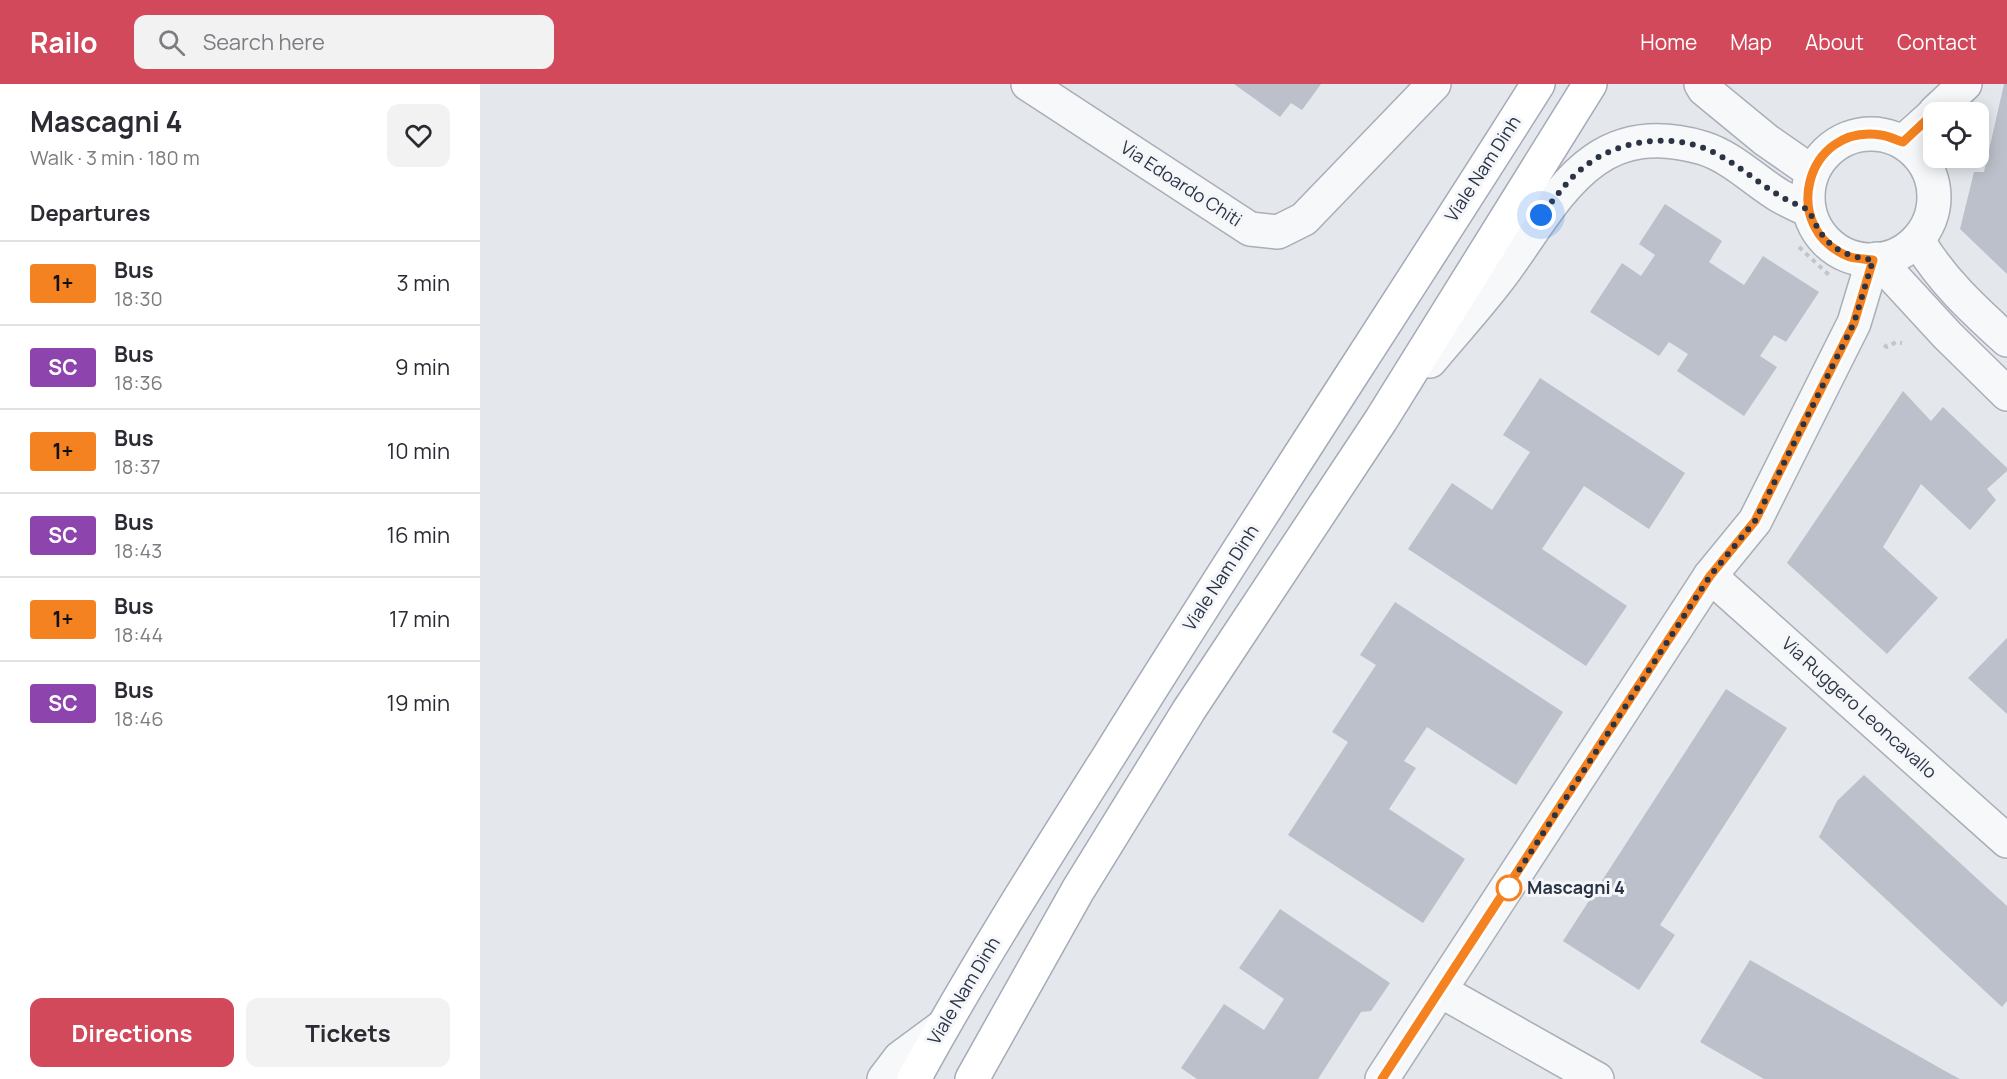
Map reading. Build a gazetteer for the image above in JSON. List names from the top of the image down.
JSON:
{
  "streets": {
    "main road": ["Viale Nam Dinh"],
    "street": ["Via Edoardo Chiti", "Via Ruggero Leoncavallo"]
  },
  "places": ["Mascagni 4"],
  "lines": ["bus line 1+"],
  "page": {
    "header": "Railo",
    "search": "Search here",
    "nav": [
      "Home",
      "Map",
      "About",
      "Contact"
    ],
    "heading": [
      ["Mascagni 4", "Walk · 3 min · 180 m"],
      "Departures"
    ],
    "list": [
      {
        "mark": "1+",
        "name": "Bus",
        "note": "18:30",
        "value": "3 min"
      },
      {
        "mark": "SC",
        "name": "Bus",
        "note": "18:36",
        "value": "9 min"
      },
      {
        "mark": "1+",
        "name": "Bus",
        "note": "18:37",
        "value": "10 min"
      },
      {
        "mark": "SC",
        "name": "Bus",
        "note": "18:43",
        "value": "16 min"
      },
      {
        "mark": "1+",
        "name": "Bus",
        "note": "18:44",
        "value": "17 min"
      },
      {
        "mark": "SC",
        "name": "Bus",
        "note": "18:46",
        "value": "19 min"
      }
    ],
    "buttons": ["Directions", "Tickets"]
  }
}
